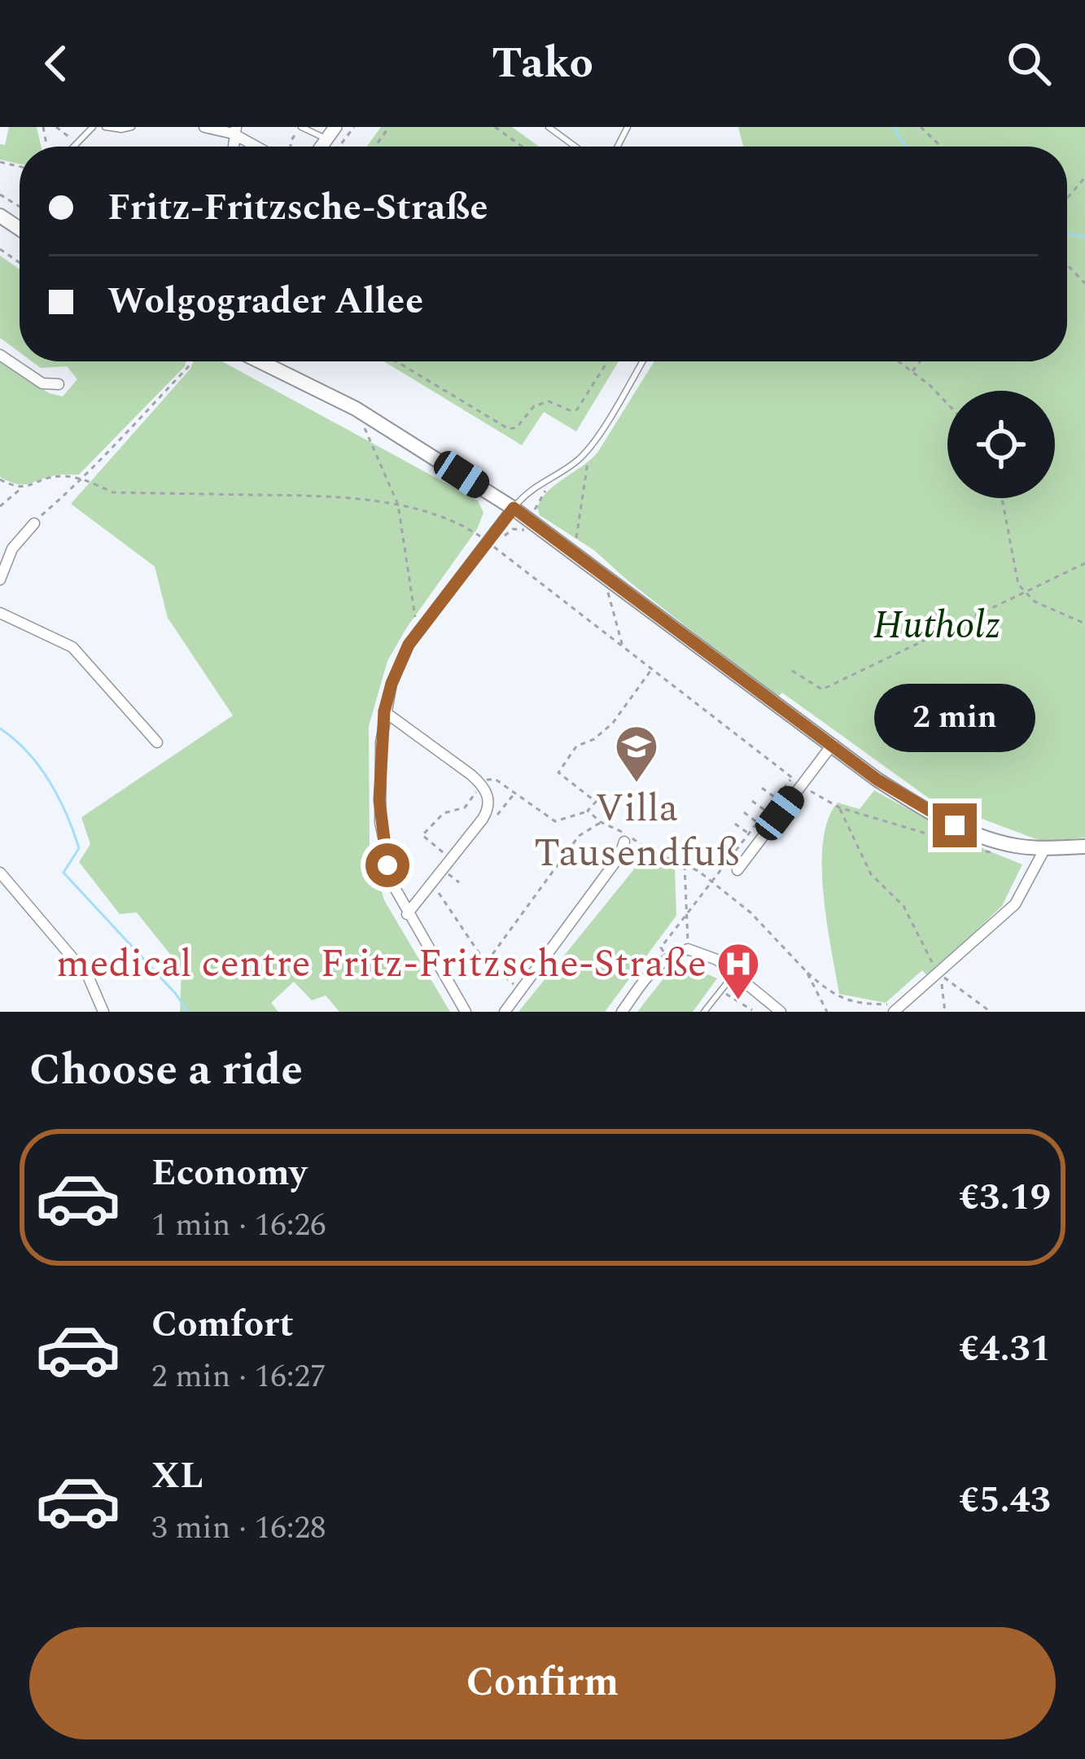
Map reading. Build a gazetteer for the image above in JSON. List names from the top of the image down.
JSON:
{
  "parks": ["Hutholz"],
  "places": {
    "school or university": ["Villa Tausendfuß"],
    "hospital": ["medical centre Fritz-Fritzsche-Straße"]
  },
  "page": {
    "header": "Tako",
    "banner": ["Fritz-Fritzsche-Straße", "Wolgograder Allee"],
    "bubble": "2 min",
    "heading": "Choose a ride",
    "list": [
      {
        "name": "Economy",
        "note": "1 min · 16:26",
        "value": "€3.19"
      },
      {
        "name": "Comfort",
        "note": "2 min · 16:27",
        "value": "€4.31"
      },
      {
        "name": "XL",
        "note": "3 min · 16:28",
        "value": "€5.43"
      }
    ],
    "buttons": "Confirm"
  }
}
